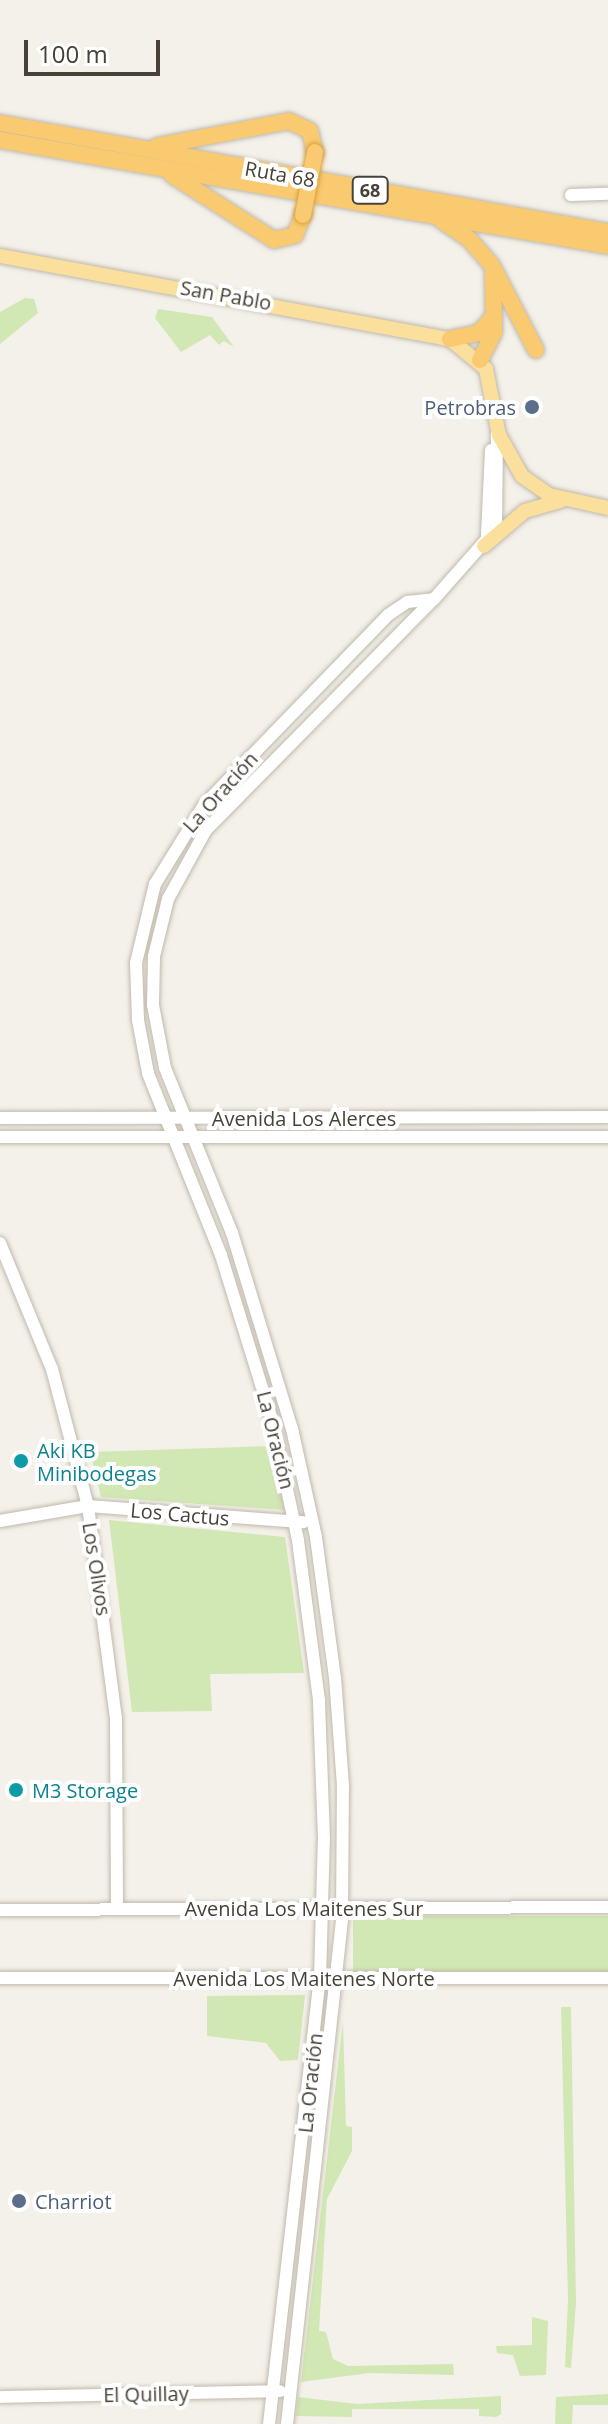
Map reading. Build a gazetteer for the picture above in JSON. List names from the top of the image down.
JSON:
{
  "streets": {
    "highway": ["Ruta 68", "68"],
    "main road": ["San Pablo"],
    "street": [
      "La Oración",
      "Avenida Los Alerces",
      "Los Cactus",
      "Los Olivos",
      "Avenida Los Maitenes Sur",
      "Avenida Los Maitenes Norte",
      "El Quillay"
    ]
  },
  "crossings": [
    ["La Oración", "Avenida Los Alerces"],
    ["La Oración", "Los Cactus"],
    ["La Oración", "Avenida Los Maitenes Sur"],
    ["La Oración", "Avenida Los Maitenes Norte"],
    ["La Oración", "El Quillay"],
    ["Los Cactus", "Los Olivos"],
    ["Los Olivos", "Avenida Los Maitenes Sur"]
  ],
  "places": [
    "Petrobras",
    "Aki KB Minibodegas",
    "M3 Storage",
    "Charriot"
  ],
  "scale_bar": "100 m"
}
